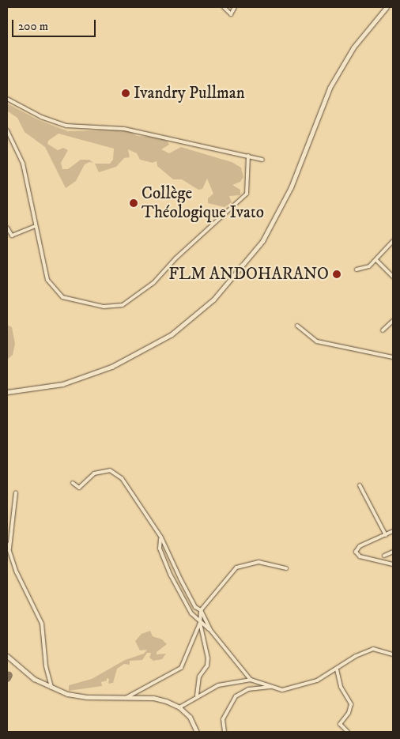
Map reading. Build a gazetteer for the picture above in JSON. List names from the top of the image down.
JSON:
{
  "places": ["Ivandry Pullman", "Collège Théologique Ivato", "FLM ANDOHARANO"],
  "scale_bar": "200 m"
}
